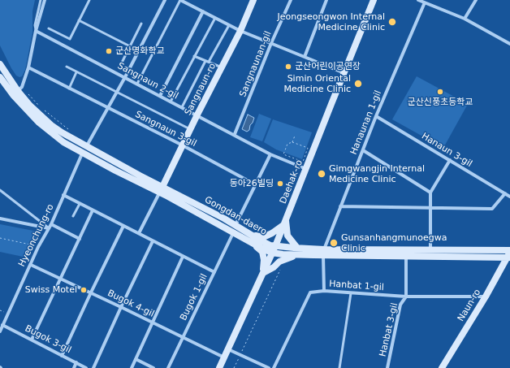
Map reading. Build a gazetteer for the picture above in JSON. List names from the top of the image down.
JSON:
{
  "streets": {
    "street": [
      "Sangnaunan-gil",
      "Sangnaun 2-gil",
      "Sangnaun-ro",
      "Hanaunan 1-gil",
      "Sangnaun 3-gil",
      "Hanaun 3-gil",
      "Daehak-ro",
      "Gongdan-daero",
      "Hyeonchung-ro",
      "Hanbat 1-gil",
      "Bugok 1-gil",
      "Bugok 4-gil",
      "Naun-ro",
      "Hanbat 3-gil",
      "Bugok 3-gil"
    ]
  },
  "crossings": [
    ["Sangnaunan-gil", "Sangnaun 2-gil"],
    ["Sangnaun 2-gil", "Sangnaun-ro"],
    ["Sangnaun 2-gil", "Daehak-ro"],
    ["Sangnaun 2-gil", "Hyeonchung-ro"],
    ["Sangnaun-ro", "Sangnaun 3-gil"],
    ["Sangnaun-ro", "Gongdan-daero"],
    ["Hanaunan 1-gil", "Hanaun 3-gil"],
    ["Hanaunan 1-gil", "Gongdan-daero"],
    ["Sangnaun 3-gil", "Hyeonchung-ro"],
    ["Daehak-ro", "Gongdan-daero"],
    ["Daehak-ro", "Bugok 4-gil"],
    ["Gongdan-daero", "Hyeonchung-ro"],
    ["Gongdan-daero", "Bugok 1-gil"],
    ["Gongdan-daero", "Naun-ro"],
    ["Gongdan-daero", "Hanbat 3-gil"],
    ["Hyeonchung-ro", "Bugok 4-gil"],
    ["Hyeonchung-ro", "Bugok 3-gil"],
    ["Hanbat 1-gil", "Naun-ro"],
    ["Hanbat 1-gil", "Hanbat 3-gil"],
    ["Bugok 1-gil", "Bugok 4-gil"]
  ],
  "places": [
    "Jeongseongwon Internal Medicine Clinic",
    "군산명화학교",
    "군산어린이공연장",
    "Simin Oriental Medicine Clinic",
    "군산신풍초등학교",
    "Gimgwangjin Internal Medicine Clinic",
    "동아26빌딩",
    "Gunsanhangmunoegwa Clinic",
    "Swiss Motel"
  ]
}
